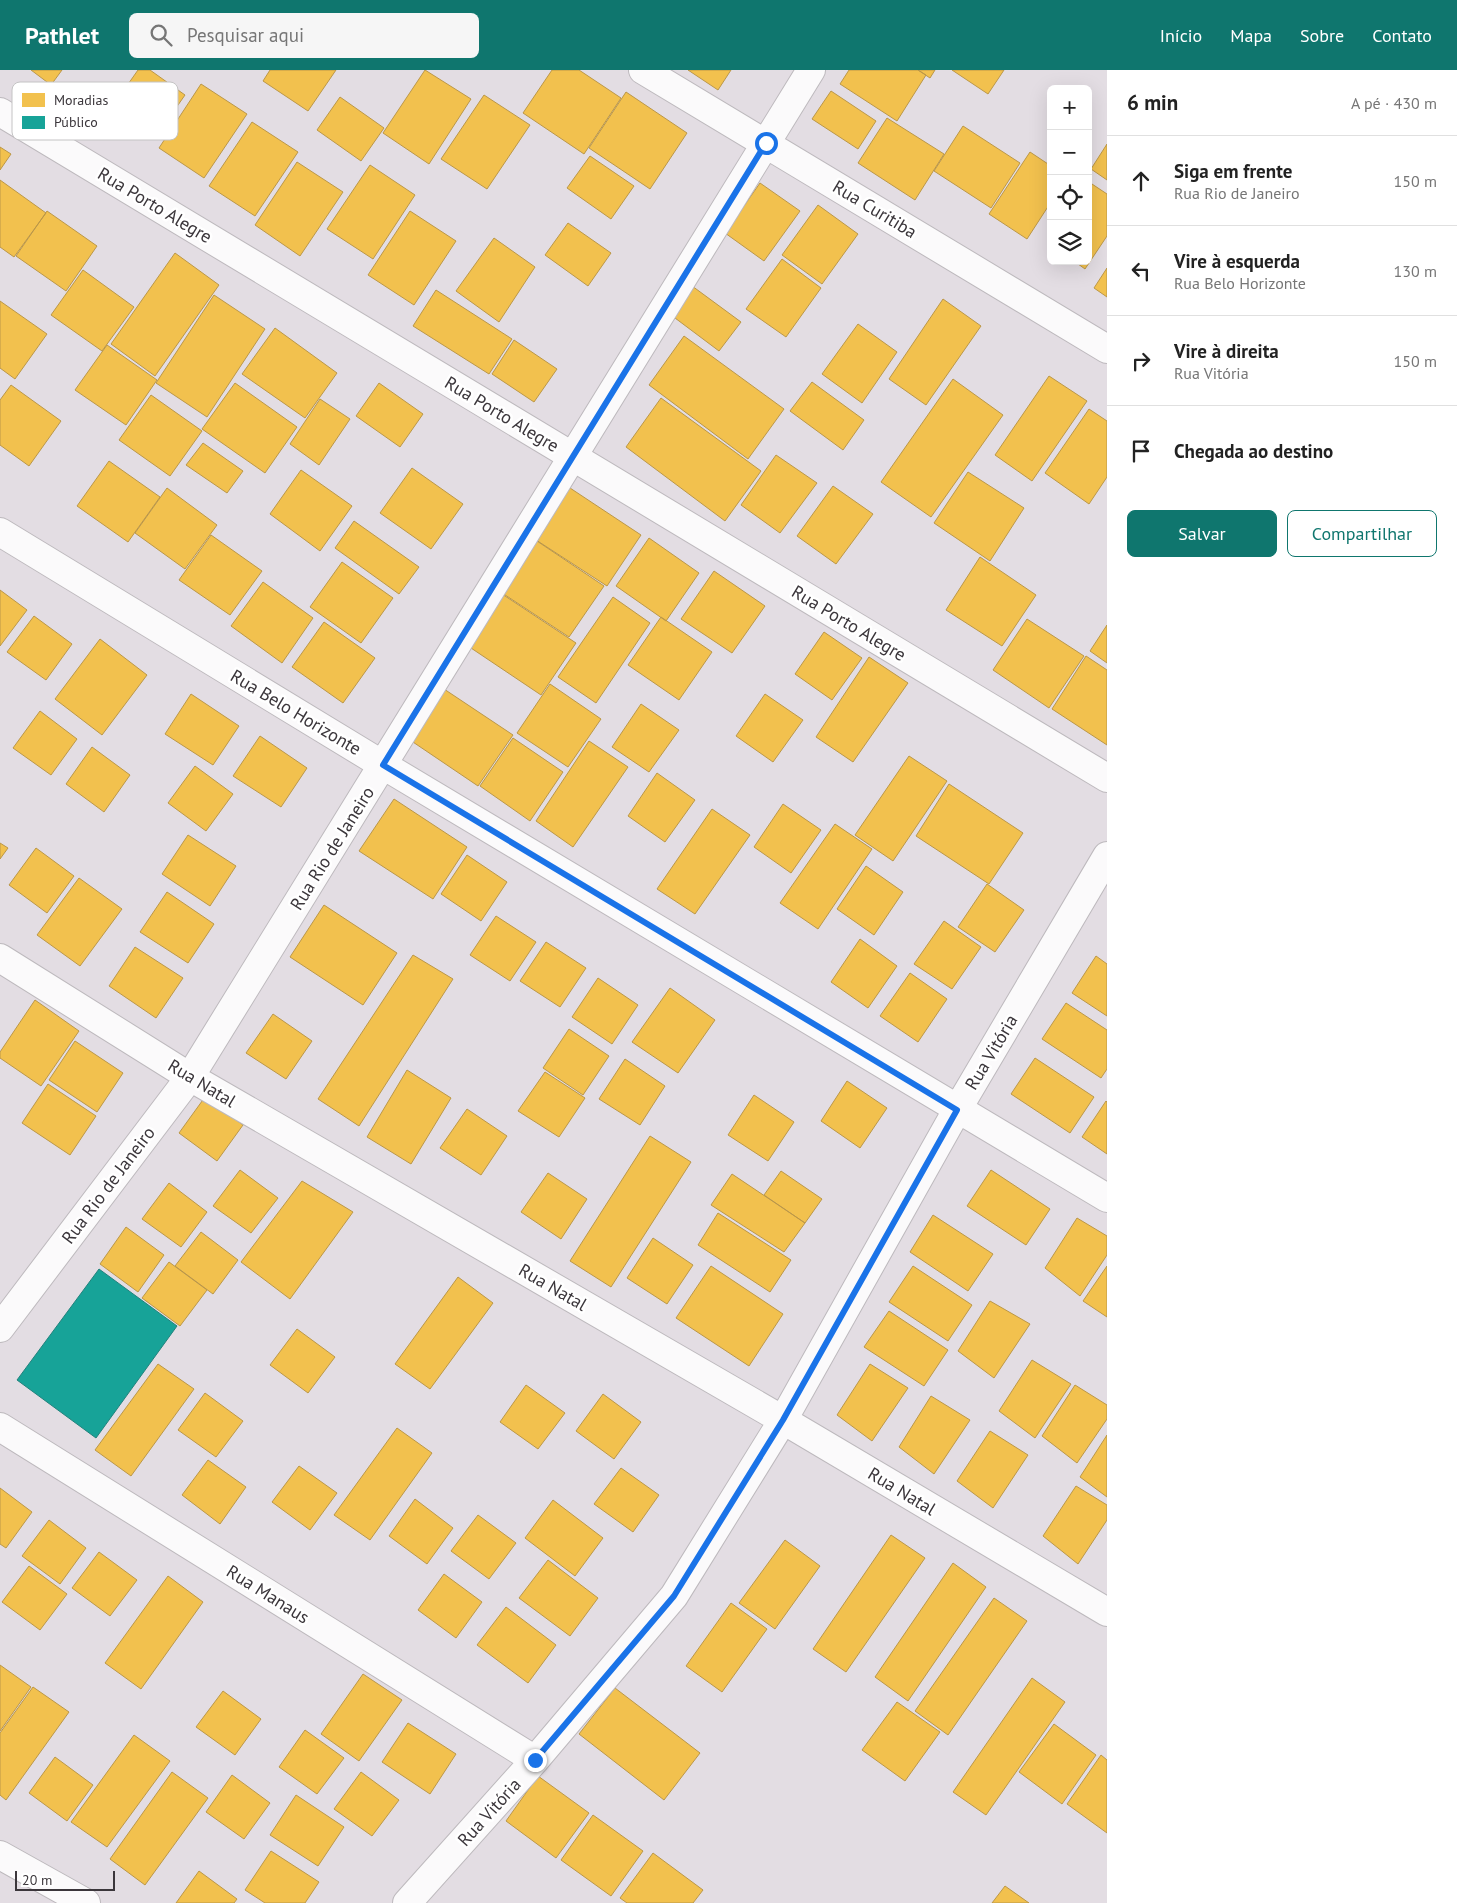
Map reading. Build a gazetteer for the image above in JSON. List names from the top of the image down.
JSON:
{
  "streets": {
    "street": [
      "Rua Porto Alegre",
      "Rua Curitiba",
      "Rua Belo Horizonte",
      "Rua Rio de Janeiro",
      "Rua Vitória",
      "Rua Natal",
      "Rua Manaus"
    ]
  },
  "crossings": [
    ["Rua Porto Alegre", "Rua Rio de Janeiro"],
    ["Rua Curitiba", "Rua Rio de Janeiro"],
    ["Rua Belo Horizonte", "Rua Rio de Janeiro"],
    ["Rua Belo Horizonte", "Rua Vitória"],
    ["Rua Rio de Janeiro", "Rua Natal"],
    ["Rua Vitória", "Rua Natal"],
    ["Rua Vitória", "Rua Manaus"]
  ],
  "legend": ["Moradias", "Público"],
  "scale_bar": "20 m",
  "page": {
    "header": "Pathlet",
    "search": "Pesquisar aqui",
    "nav": [
      "Início",
      "Mapa",
      "Sobre",
      "Contato"
    ],
    "heading": ["6 min", "A pé · 430 m"],
    "map_buttons": ["+", "−"],
    "list": [
      ["Siga em frente", "Rua Rio de Janeiro", "150 m"],
      ["Vire à esquerda", "Rua Belo Horizonte", "130 m"],
      ["Vire à direita", "Rua Vitória", "150 m"],
      "Chegada ao destino"
    ],
    "buttons": ["Salvar", "Compartilhar"],
    "scale": "20 m"
  }
}
